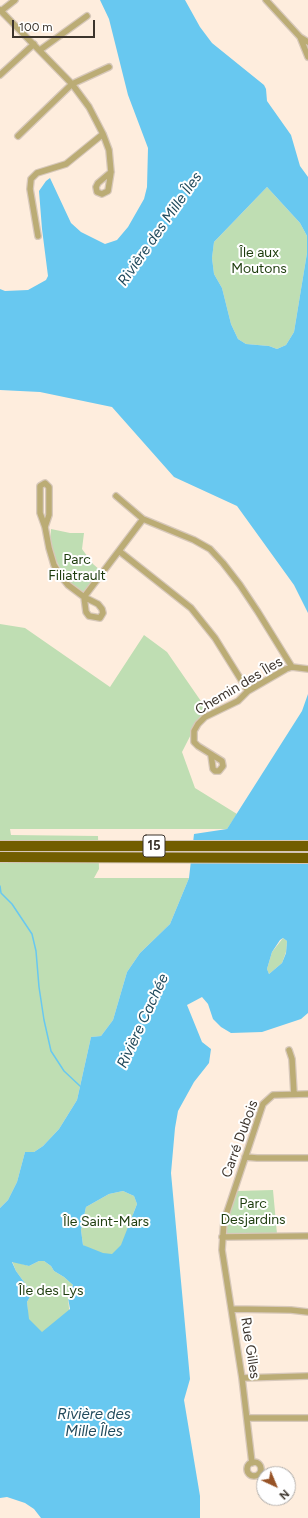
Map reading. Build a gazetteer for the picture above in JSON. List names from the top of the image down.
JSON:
{
  "streets": {
    "highway": ["15"],
    "street": ["Chemin des Îles", "Carré Dubois", "Rue Gilles"]
  },
  "crossings": [
    ["Carré Dubois", "Rue Gilles"]
  ],
  "water": ["Rivière des Mille Îles", "Rivière Cachée"],
  "parks": [
    "Île aux Moutons",
    "Parc Filiatrault",
    "Parc Desjardins",
    "Île Saint-Mars",
    "Île des Lys"
  ],
  "scale_bar": "100 m",
  "north": "bottom right"
}
